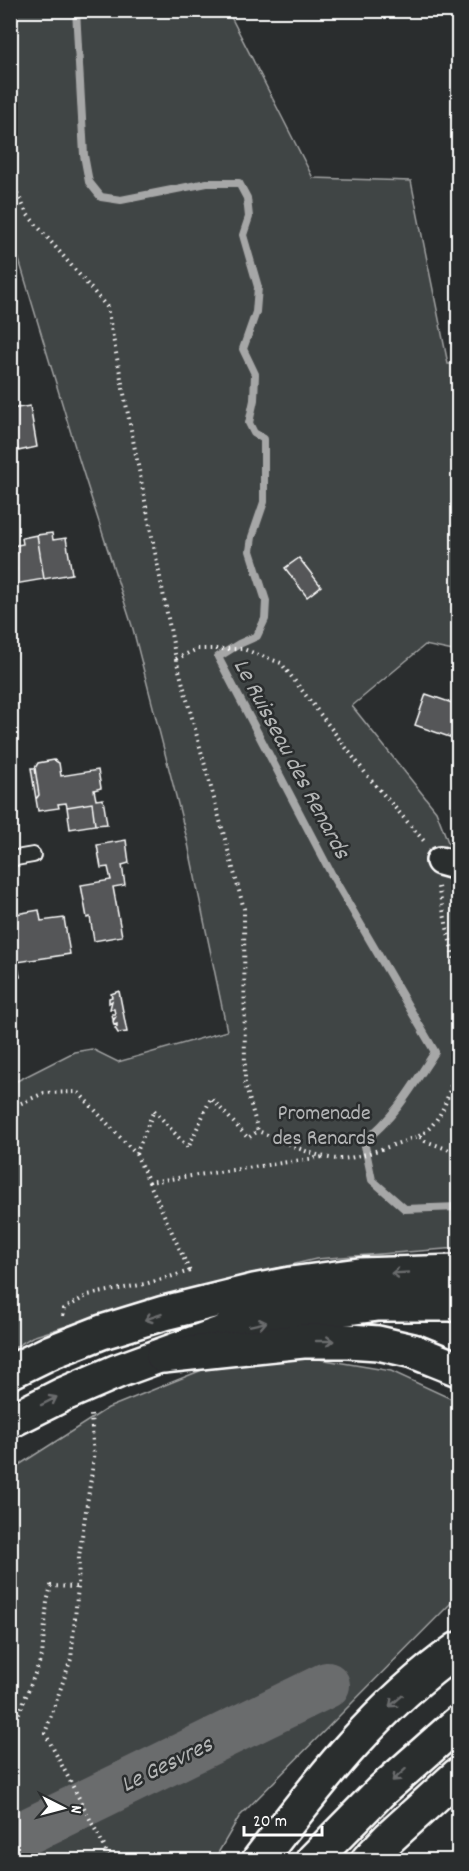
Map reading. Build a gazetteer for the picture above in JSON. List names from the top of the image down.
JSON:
{
  "water": ["Le Ruisseau des Renards", "Le Gesvres"],
  "parks": ["Promenade des Renards"],
  "scale_bar": "20 m",
  "north": "right"
}
